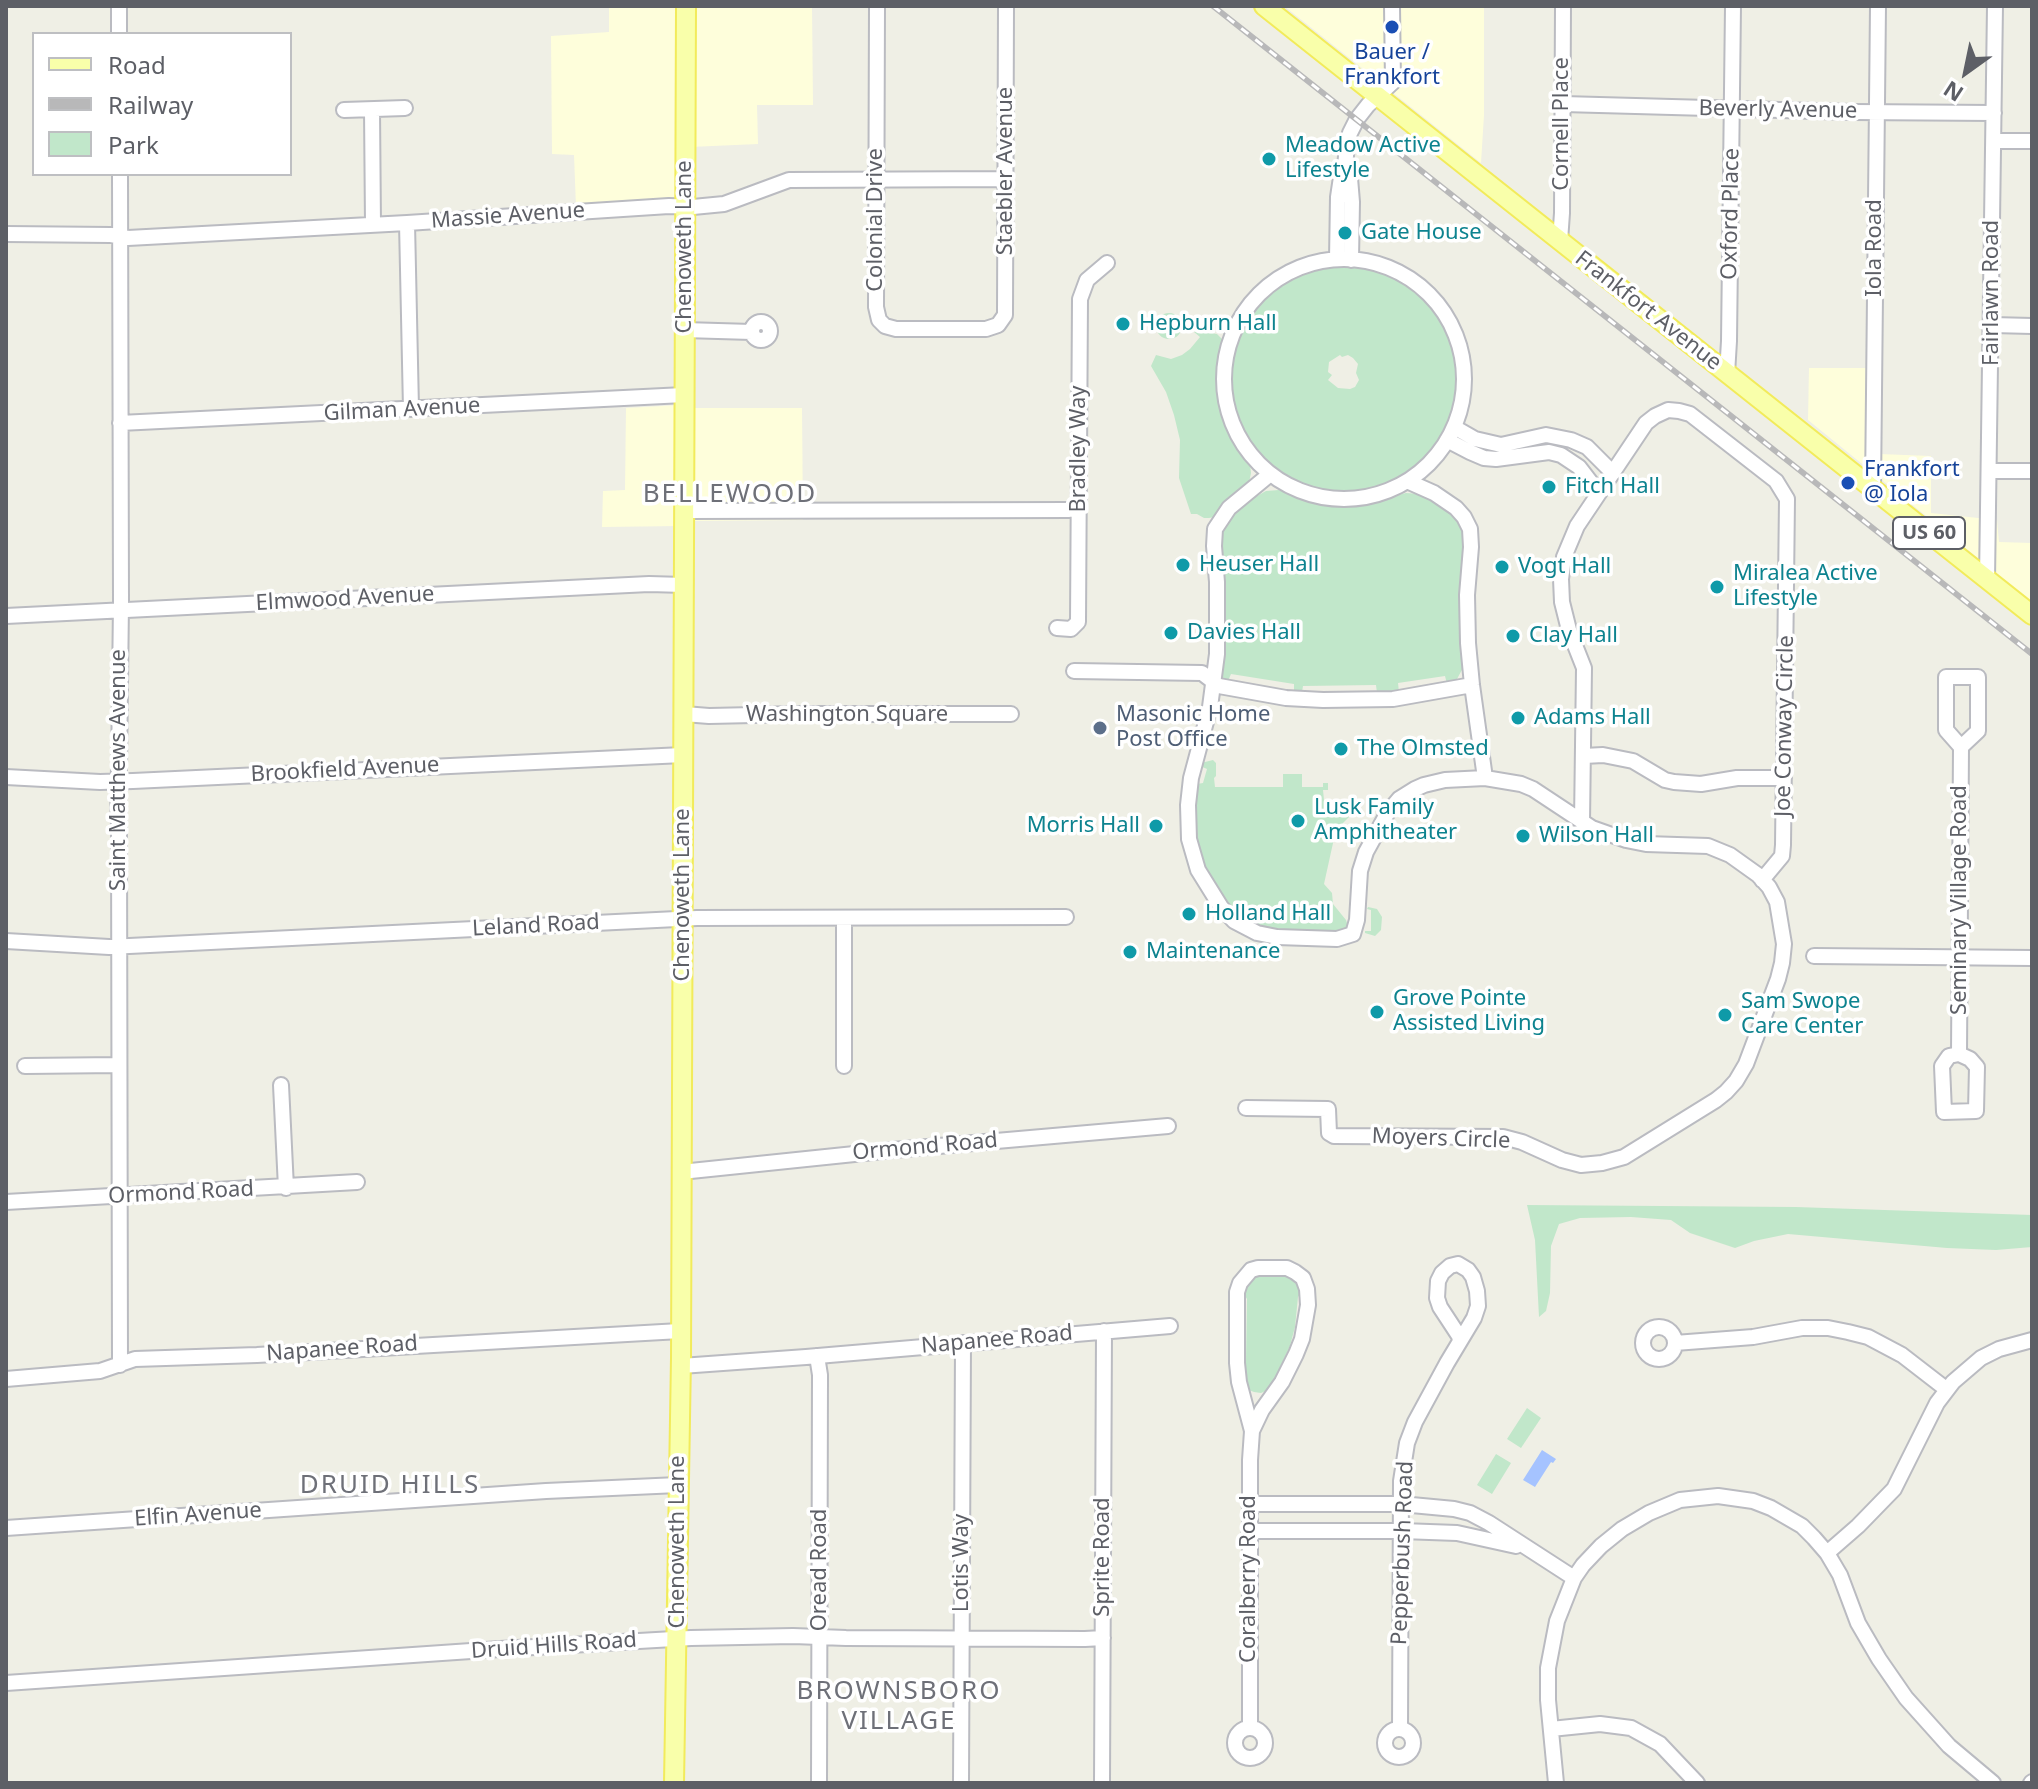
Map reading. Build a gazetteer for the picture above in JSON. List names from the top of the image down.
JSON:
{
  "streets": {
    "main road": ["Chenoweth Lane", "Frankfort Avenue", "US 60"],
    "street": [
      "Beverly Avenue",
      "Cornell Place",
      "Staebler Avenue",
      "Oxford Place",
      "Massie Avenue",
      "Colonial Drive",
      "Iola Road",
      "Fairlawn Road",
      "Gilman Avenue",
      "Bradley Way",
      "Elmwood Avenue",
      "Washington Square",
      "Joe Conway Circle",
      "Saint Matthews Avenue",
      "Brookfield Avenue",
      "Seminary Village Road",
      "Leland Road",
      "Moyers Circle",
      "Ormond Road",
      "Napanee Road",
      "Elfin Avenue",
      "Pepperbush Road",
      "Sprite Road",
      "Lotis Way",
      "Oread Road",
      "Coralberry Road",
      "Druid Hills Road"
    ]
  },
  "crossings": [
    ["Beverly Avenue", "Cornell Place"],
    ["Beverly Avenue", "Oxford Place"],
    ["Beverly Avenue", "Iola Road"],
    ["Beverly Avenue", "Fairlawn Road"],
    ["Cornell Place", "Frankfort Avenue"],
    ["Staebler Avenue", "Massie Avenue"],
    ["Staebler Avenue", "Colonial Drive"],
    ["Oxford Place", "Frankfort Avenue"],
    ["Massie Avenue", "Colonial Drive"],
    ["Massie Avenue", "Chenoweth Lane"],
    ["Massie Avenue", "Saint Matthews Avenue"],
    ["Chenoweth Lane", "Gilman Avenue"],
    ["Chenoweth Lane", "Elmwood Avenue"],
    ["Chenoweth Lane", "Washington Square"],
    ["Chenoweth Lane", "Brookfield Avenue"],
    ["Chenoweth Lane", "Leland Road"],
    ["Chenoweth Lane", "Ormond Road"],
    ["Chenoweth Lane", "Napanee Road"],
    ["Chenoweth Lane", "Elfin Avenue"],
    ["Chenoweth Lane", "Druid Hills Road"],
    ["Iola Road", "Frankfort Avenue"],
    ["Fairlawn Road", "Frankfort Avenue"],
    ["Gilman Avenue", "Saint Matthews Avenue"],
    ["Elmwood Avenue", "Saint Matthews Avenue"],
    ["Joe Conway Circle", "Moyers Circle"],
    ["Saint Matthews Avenue", "Brookfield Avenue"],
    ["Saint Matthews Avenue", "Leland Road"],
    ["Saint Matthews Avenue", "Ormond Road"],
    ["Saint Matthews Avenue", "Napanee Road"],
    ["Napanee Road", "Sprite Road"],
    ["Napanee Road", "Lotis Way"],
    ["Napanee Road", "Oread Road"],
    ["Sprite Road", "Druid Hills Road"],
    ["Lotis Way", "Druid Hills Road"],
    ["Oread Road", "Druid Hills Road"]
  ],
  "districts": ["BELLEWOOD", "DRUID HILLS", "BROWNSBORO VILLAGE"],
  "places": [
    "Bauer / Frankfort",
    "Meadow Active Lifestyle",
    "Gate House",
    "Hepburn Hall",
    "Frankfort @ Iola",
    "Fitch Hall",
    "Heuser Hall",
    "Vogt Hall",
    "Miralea Active Lifestyle",
    "Davies Hall",
    "Clay Hall",
    "Adams Hall",
    "Masonic Home Post Office",
    "The Olmsted",
    "Lusk Family Amphitheater",
    "Morris Hall",
    "Wilson Hall",
    "Holland Hall",
    "Maintenance",
    "Grove Pointe Assisted Living",
    "Sam Swope Care Center"
  ],
  "legend": ["Road", "Railway", "Park"],
  "north": "bottom left"
}
